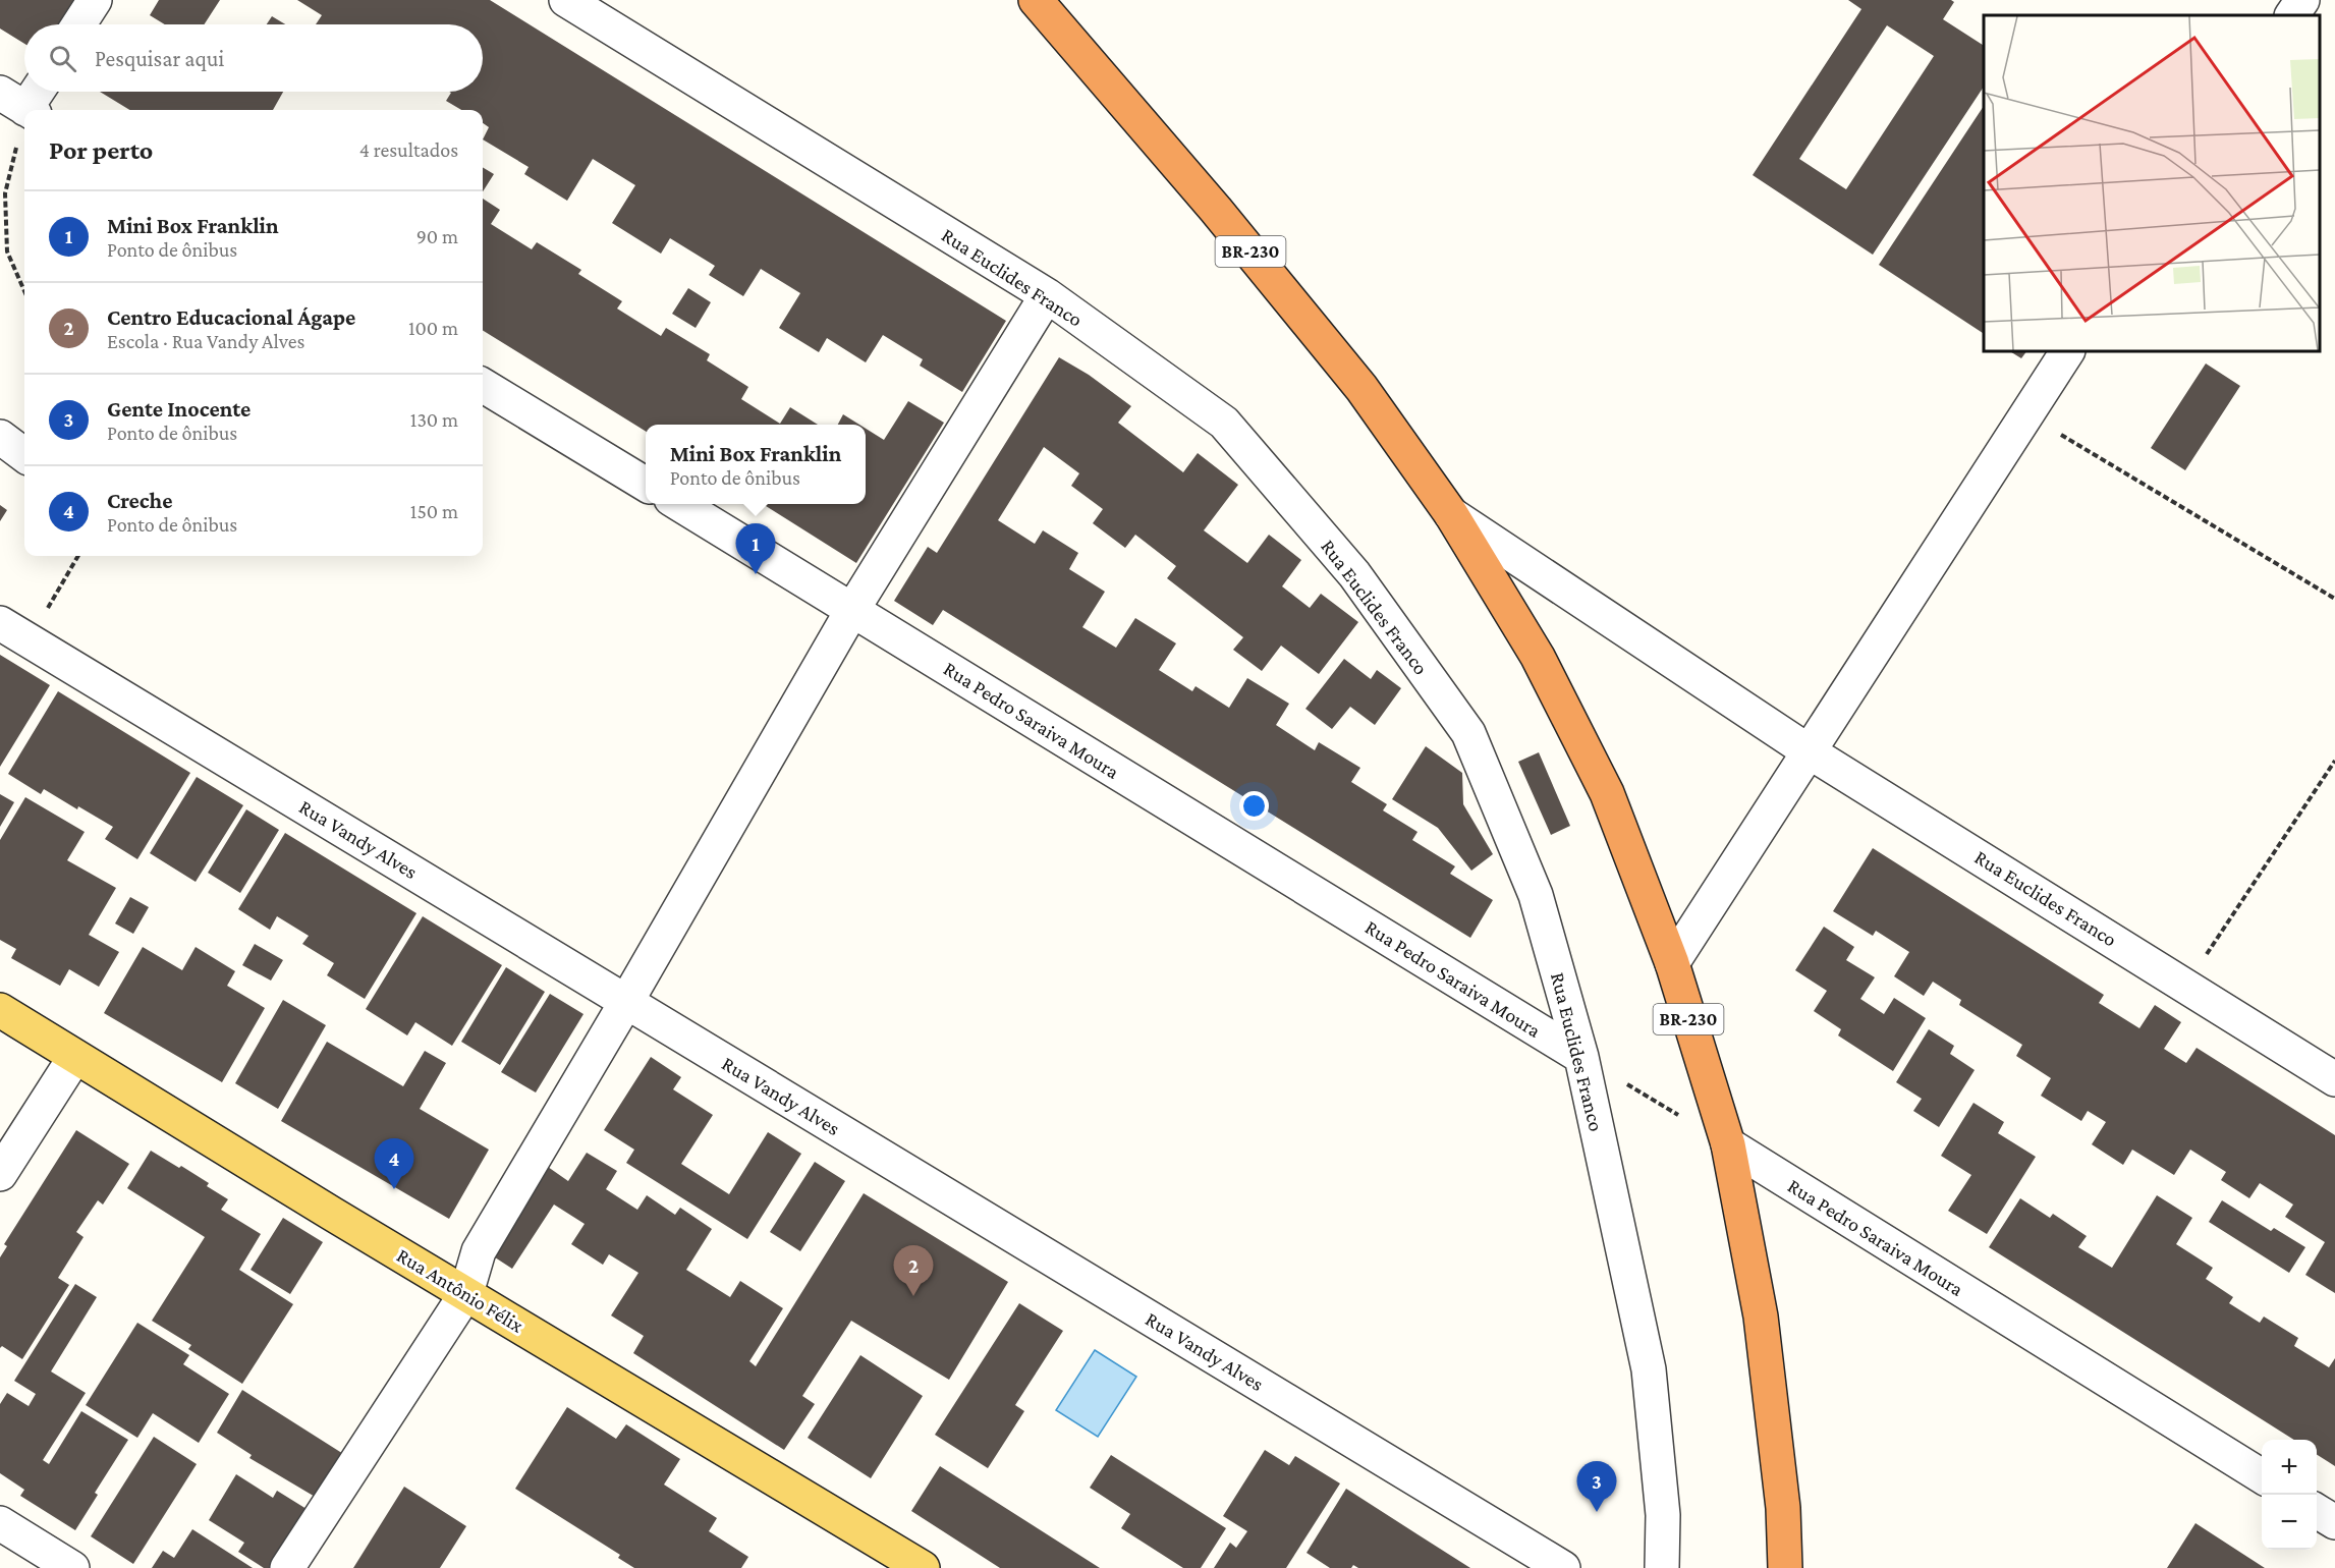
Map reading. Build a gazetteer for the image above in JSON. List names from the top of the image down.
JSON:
{
  "streets": {
    "highway": ["BR-230"],
    "main road": ["Rua Antônio Félix"],
    "street": ["Rua Euclides Franco", "Rua Pedro Saraiva Moura", "Rua Vandy Alves"]
  },
  "crossings": [
    ["BR-230", "Rua Euclides Franco"],
    ["BR-230", "Rua Pedro Saraiva Moura"],
    ["Rua Euclides Franco", "Rua Pedro Saraiva Moura"]
  ],
  "page": {
    "search": "Pesquisar aqui",
    "heading": ["Por perto", "4 resultados"],
    "list": [
      {
        "mark": "1",
        "name": "Mini Box Franklin",
        "note": "Ponto de ônibus",
        "value": "90 m"
      },
      {
        "mark": "2",
        "name": "Centro Educacional Ágape",
        "note": "Escola · Rua Vandy Alves",
        "value": "100 m"
      },
      {
        "mark": "3",
        "name": "Gente Inocente",
        "note": "Ponto de ônibus",
        "value": "130 m"
      },
      {
        "mark": "4",
        "name": "Creche",
        "note": "Ponto de ônibus",
        "value": "150 m"
      }
    ],
    "popup": ["Mini Box Franklin", "Ponto de ônibus"],
    "pins": [
      "1",
      "4",
      "2",
      "3"
    ],
    "map_buttons": ["+", "−"]
  }
}
